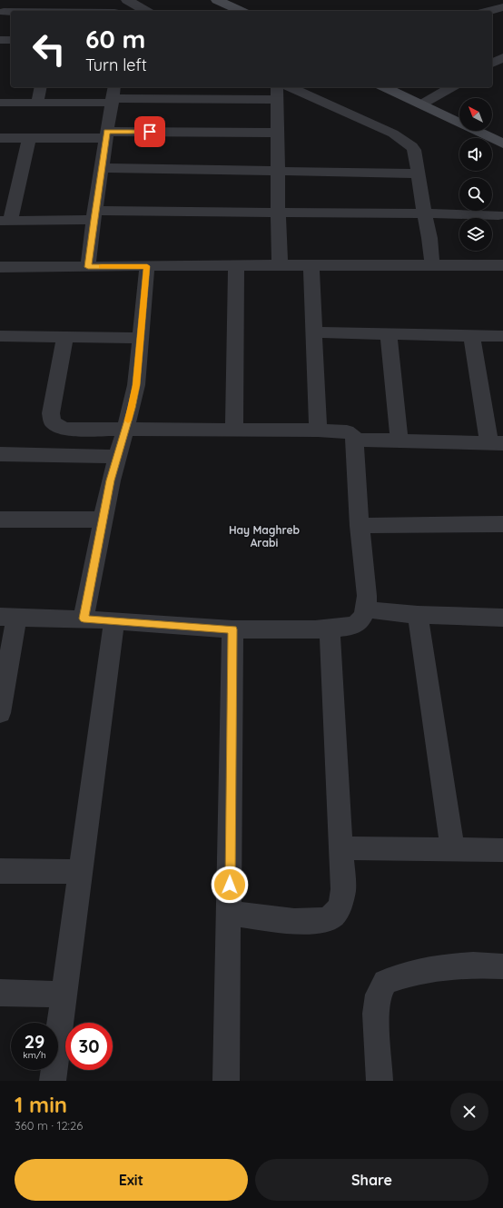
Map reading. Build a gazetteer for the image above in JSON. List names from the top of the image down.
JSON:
{
  "districts": ["Hay Maghreb Arabi"],
  "north": "top left",
  "page": {
    "turn": ["60 m", "Turn left"],
    "speed": "29 km/h",
    "limit": "30",
    "heading": ["1 min", "360 m · 12:26"],
    "buttons": ["Exit", "Share"]
  }
}
